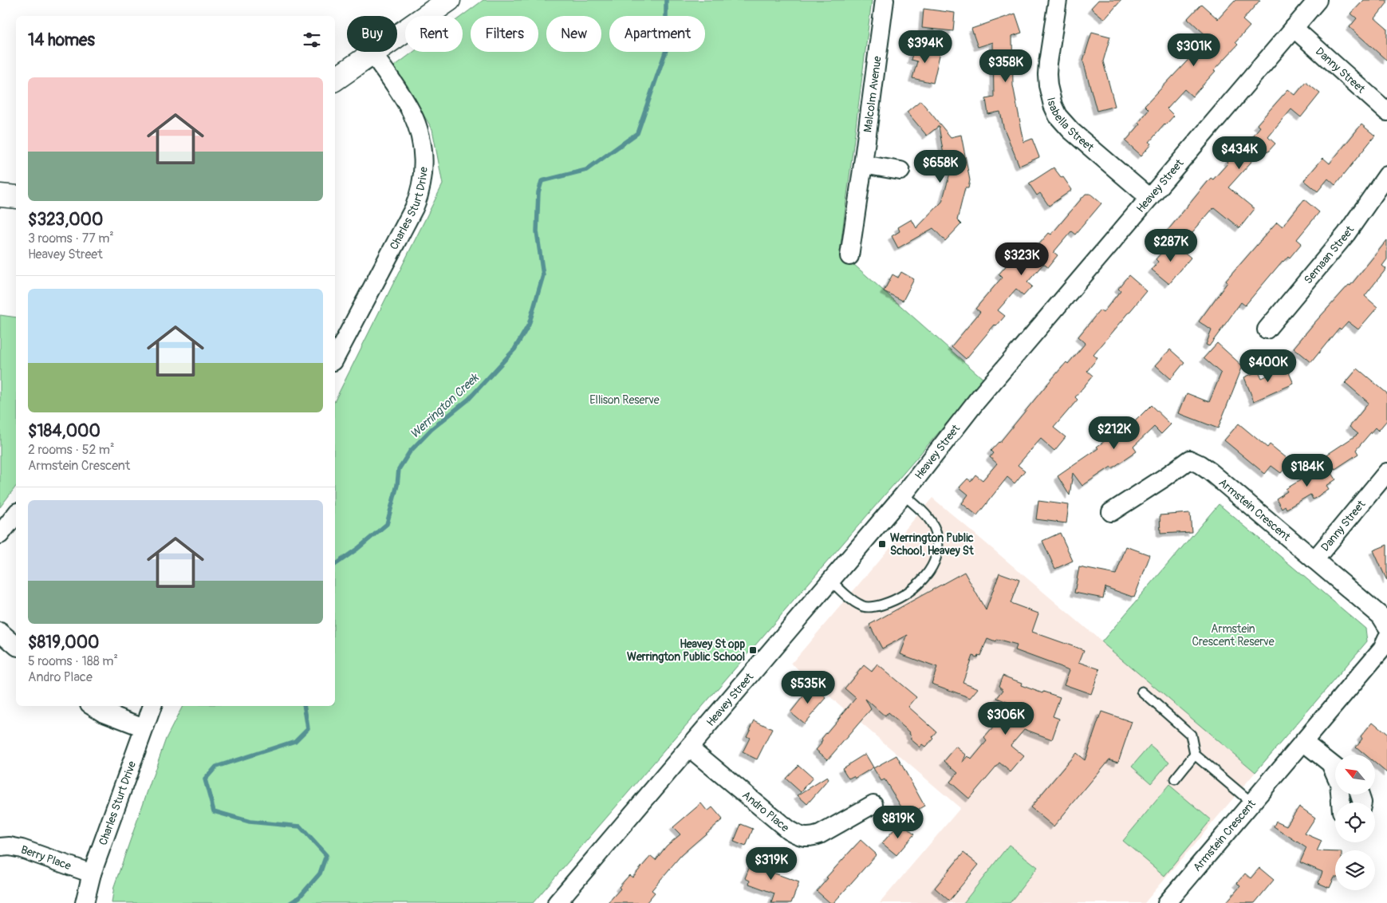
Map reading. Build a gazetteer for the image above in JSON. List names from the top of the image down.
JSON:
{
  "streets": {
    "street": [
      "Danny Street",
      "Malcolm Avenue",
      "Isabella Street",
      "Heavey Street",
      "Charles Sturt Drive",
      "Semaan Street",
      "Armstein Crescent",
      "Andro Place",
      "Berry Place"
    ]
  },
  "crossings": [
    ["Danny Street", "Heavey Street"],
    ["Danny Street", "Armstein Crescent"],
    ["Isabella Street", "Heavey Street"],
    ["Heavey Street", "Andro Place"],
    ["Charles Sturt Drive", "Berry Place"]
  ],
  "water": ["Werrington Creek"],
  "parks": ["Ellison Reserve", "Armstein Crescent Reserve"],
  "places": {
    "transit": ["Werrington Public School, Heavey St", "Heavey St opp Werrington Public School"]
  },
  "north": "top left",
  "page": {
    "chip": [
      "Buy",
      "Rent",
      "Filters",
      "New",
      "Apartment"
    ],
    "heading": "14 homes",
    "price": [
      "$394K",
      "$301K",
      "$358K",
      "$434K",
      "$658K",
      "$287K",
      "$323K",
      "$400K",
      "$212K",
      "$184K",
      "$535K",
      "$306K",
      "$819K",
      "$319K"
    ],
    "list": [
      {
        "name": "$323,000",
        "note": "3 rooms · 77 m² · Heavey Street"
      },
      {
        "name": "$184,000",
        "note": "2 rooms · 52 m² · Armstein Crescent"
      },
      {
        "name": "$819,000",
        "note": "5 rooms · 188 m² · Andro Place"
      }
    ]
  }
}
